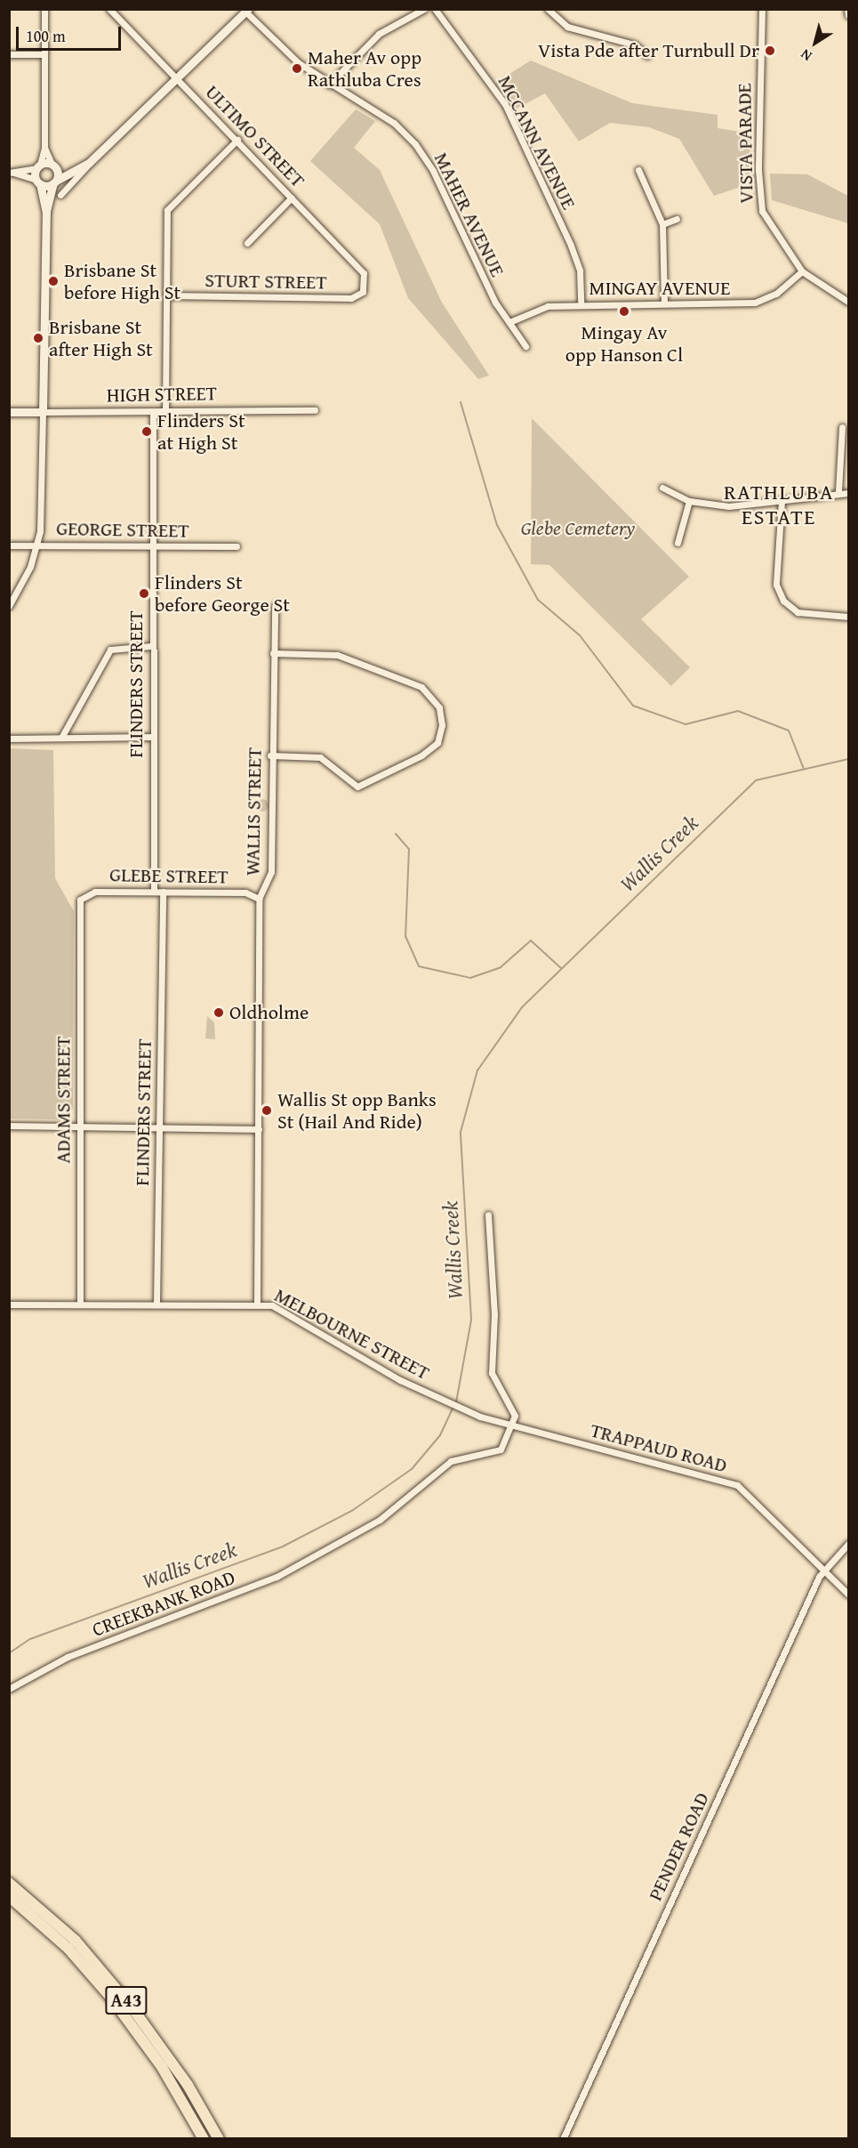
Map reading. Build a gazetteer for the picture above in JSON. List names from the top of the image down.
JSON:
{
  "streets": {
    "highway": ["A43"],
    "main road": ["HIGH STREET"],
    "street": [
      "ULTIMO STREET",
      "MCCANN AVENUE",
      "VISTA PARADE",
      "MAHER AVENUE",
      "STURT STREET",
      "MINGAY AVENUE",
      "GEORGE STREET",
      "FLINDERS STREET",
      "WALLIS STREET",
      "GLEBE STREET",
      "ADAMS STREET",
      "MELBOURNE STREET",
      "TRAPPAUD ROAD",
      "CREEKBANK ROAD",
      "PENDER ROAD"
    ]
  },
  "crossings": [
    ["ULTIMO STREET", "STURT STREET"],
    ["MCCANN AVENUE", "MINGAY AVENUE"],
    ["VISTA PARADE", "MINGAY AVENUE"],
    ["MAHER AVENUE", "MINGAY AVENUE"],
    ["HIGH STREET", "FLINDERS STREET"],
    ["GEORGE STREET", "FLINDERS STREET"],
    ["FLINDERS STREET", "GLEBE STREET"],
    ["FLINDERS STREET", "MELBOURNE STREET"],
    ["WALLIS STREET", "GLEBE STREET"],
    ["WALLIS STREET", "MELBOURNE STREET"],
    ["GLEBE STREET", "ADAMS STREET"],
    ["ADAMS STREET", "MELBOURNE STREET"],
    ["MELBOURNE STREET", "TRAPPAUD ROAD"],
    ["MELBOURNE STREET", "CREEKBANK ROAD"],
    ["TRAPPAUD ROAD", "CREEKBANK ROAD"],
    ["TRAPPAUD ROAD", "PENDER ROAD"]
  ],
  "districts": ["RATHLUBA ESTATE"],
  "water": ["Wallis Creek"],
  "parks": ["Glebe Cemetery"],
  "places": [
    "Vista Pde after Turnbull Dr",
    "Maher Av opp Rathluba Cres",
    "Brisbane St before High St",
    "Mingay Av opp Hanson Cl",
    "Brisbane St after High St",
    "Flinders St at High St",
    "Flinders St before George St",
    "Oldholme",
    "Wallis St opp Banks St (Hail And Ride)"
  ],
  "scale_bar": "100 m",
  "north": "bottom left"
}
